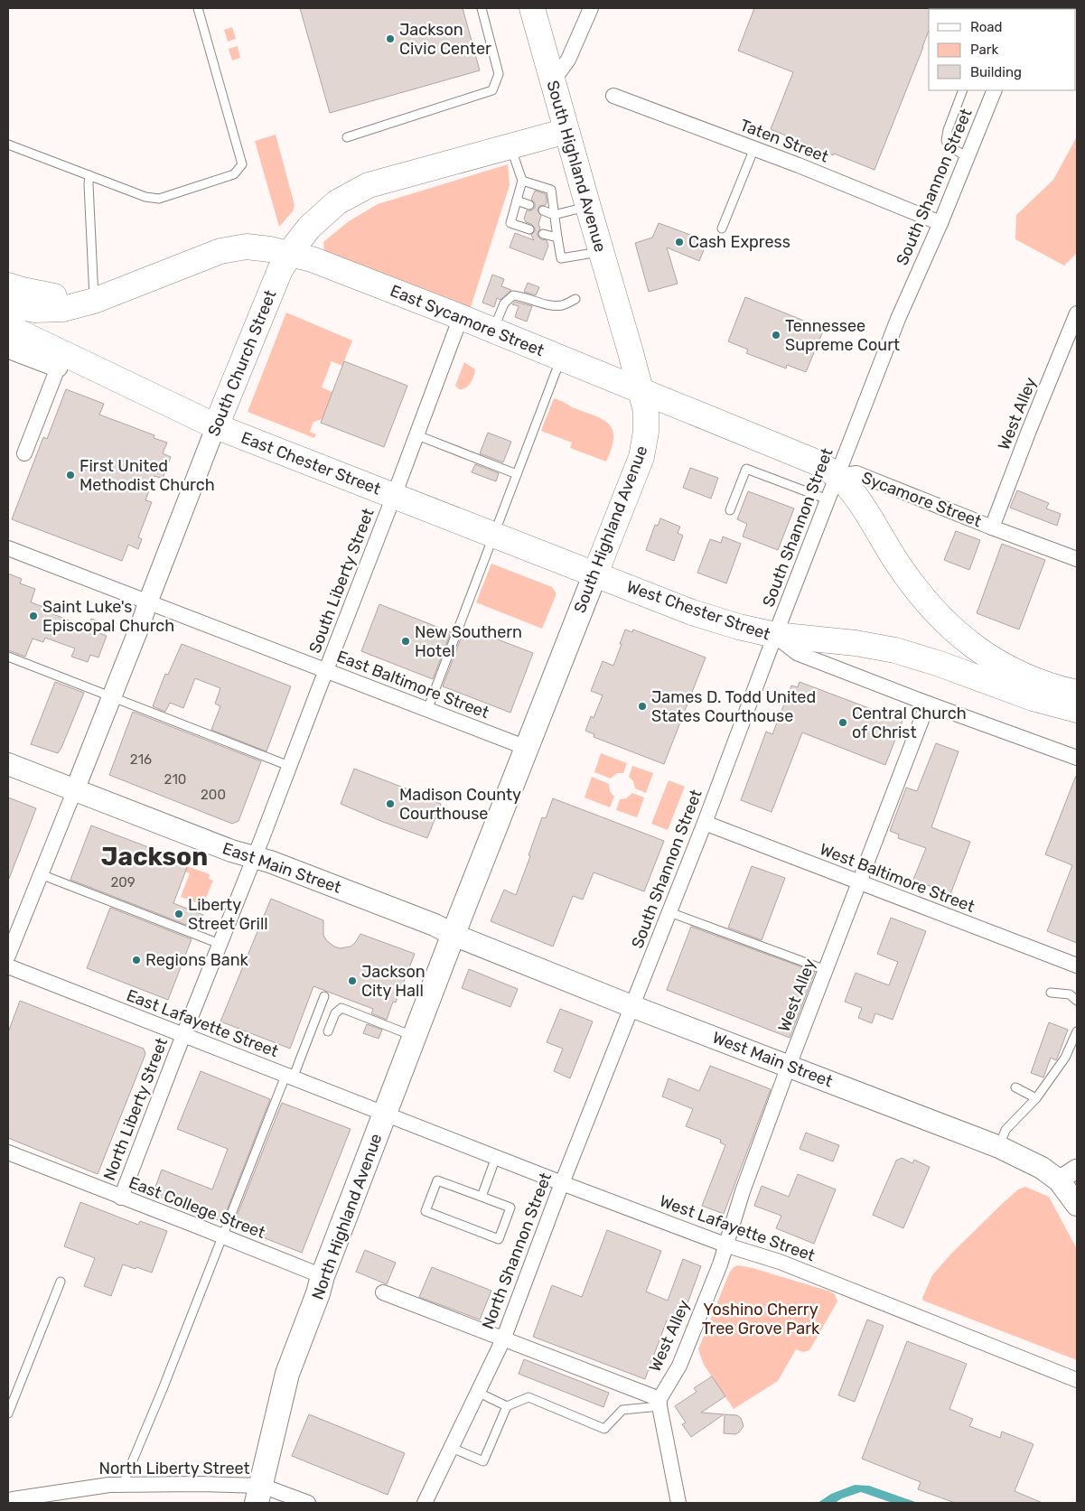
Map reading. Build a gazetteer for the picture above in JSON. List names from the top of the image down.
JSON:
{
  "streets": {
    "highway": [
      "South Highland Avenue",
      "East Sycamore Street",
      "South Church Street",
      "East Chester Street",
      "West Chester Street"
    ],
    "main road": ["East Main Street", "West Main Street", "North Highland Avenue"],
    "street": [
      "Taten Street",
      "South Shannon Street",
      "West Alley",
      "Sycamore Street",
      "South Liberty Street",
      "East Baltimore Street",
      "West Baltimore Street",
      "East Lafayette Street",
      "North Liberty Street",
      "East College Street",
      "West Lafayette Street",
      "North Shannon Street"
    ]
  },
  "crossings": [
    ["Taten Street", "South Shannon Street"],
    ["South Highland Avenue", "East Sycamore Street"],
    ["South Highland Avenue", "South Church Street"],
    ["South Highland Avenue", "East Chester Street"],
    ["South Highland Avenue", "West Chester Street"],
    ["South Highland Avenue", "East Baltimore Street"],
    ["South Highland Avenue", "East Main Street"],
    ["South Highland Avenue", "West Main Street"],
    ["South Highland Avenue", "North Highland Avenue"],
    ["South Shannon Street", "Sycamore Street"],
    ["South Shannon Street", "West Chester Street"],
    ["South Shannon Street", "West Baltimore Street"],
    ["South Shannon Street", "West Main Street"],
    ["South Shannon Street", "North Shannon Street"],
    ["East Sycamore Street", "South Church Street"],
    ["East Sycamore Street", "South Liberty Street"],
    ["South Church Street", "East Chester Street"],
    ["South Church Street", "East Baltimore Street"],
    ["South Church Street", "East Main Street"],
    ["West Alley", "Sycamore Street"],
    ["West Alley", "West Chester Street"],
    ["West Alley", "West Baltimore Street"],
    ["West Alley", "West Main Street"],
    ["West Alley", "West Lafayette Street"],
    ["East Chester Street", "South Liberty Street"],
    ["East Chester Street", "West Chester Street"],
    ["South Liberty Street", "East Baltimore Street"],
    ["South Liberty Street", "East Main Street"],
    ["South Liberty Street", "North Liberty Street"],
    ["East Main Street", "West Main Street"],
    ["East Main Street", "North Liberty Street"],
    ["East Main Street", "North Highland Avenue"],
    ["East Lafayette Street", "North Liberty Street"],
    ["East Lafayette Street", "North Highland Avenue"],
    ["East Lafayette Street", "West Lafayette Street"],
    ["West Main Street", "North Highland Avenue"],
    ["West Main Street", "North Shannon Street"],
    ["North Liberty Street", "East College Street"],
    ["North Liberty Street", "North Highland Avenue"],
    ["East College Street", "North Highland Avenue"],
    ["North Highland Avenue", "West Lafayette Street"],
    ["West Lafayette Street", "North Shannon Street"]
  ],
  "districts": ["Jackson"],
  "parks": ["Yoshino Cherry Tree Grove Park"],
  "places": [
    "Jackson Civic Center",
    "Cash Express",
    "Tennessee Supreme Court",
    "First United Methodist Church",
    "Saint Luke's Episcopal Church",
    "New Southern Hotel",
    "James D. Todd United States Courthouse",
    "Central Church of Christ",
    "Madison County Courthouse",
    "Liberty Street Grill",
    "Regions Bank",
    "Jackson City Hall"
  ],
  "house_numbers": [
    "216",
    "210",
    "200",
    "209"
  ],
  "legend": ["Road", "Park", "Building"]
}
